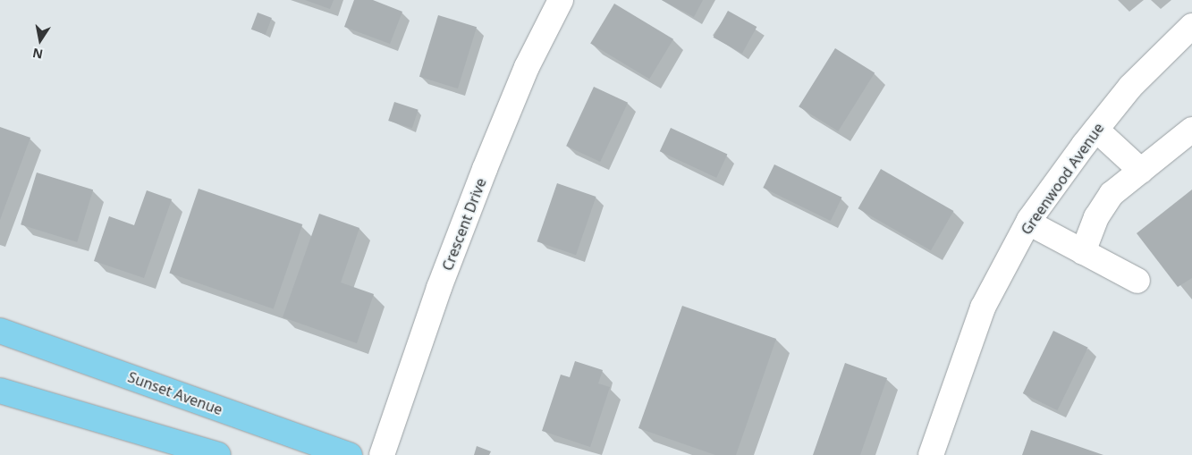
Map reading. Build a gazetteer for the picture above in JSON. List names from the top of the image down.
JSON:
{
  "streets": {
    "main road": ["Sunset Avenue"],
    "street": ["Greenwood Avenue", "Crescent Drive"]
  },
  "north": "bottom"
}
